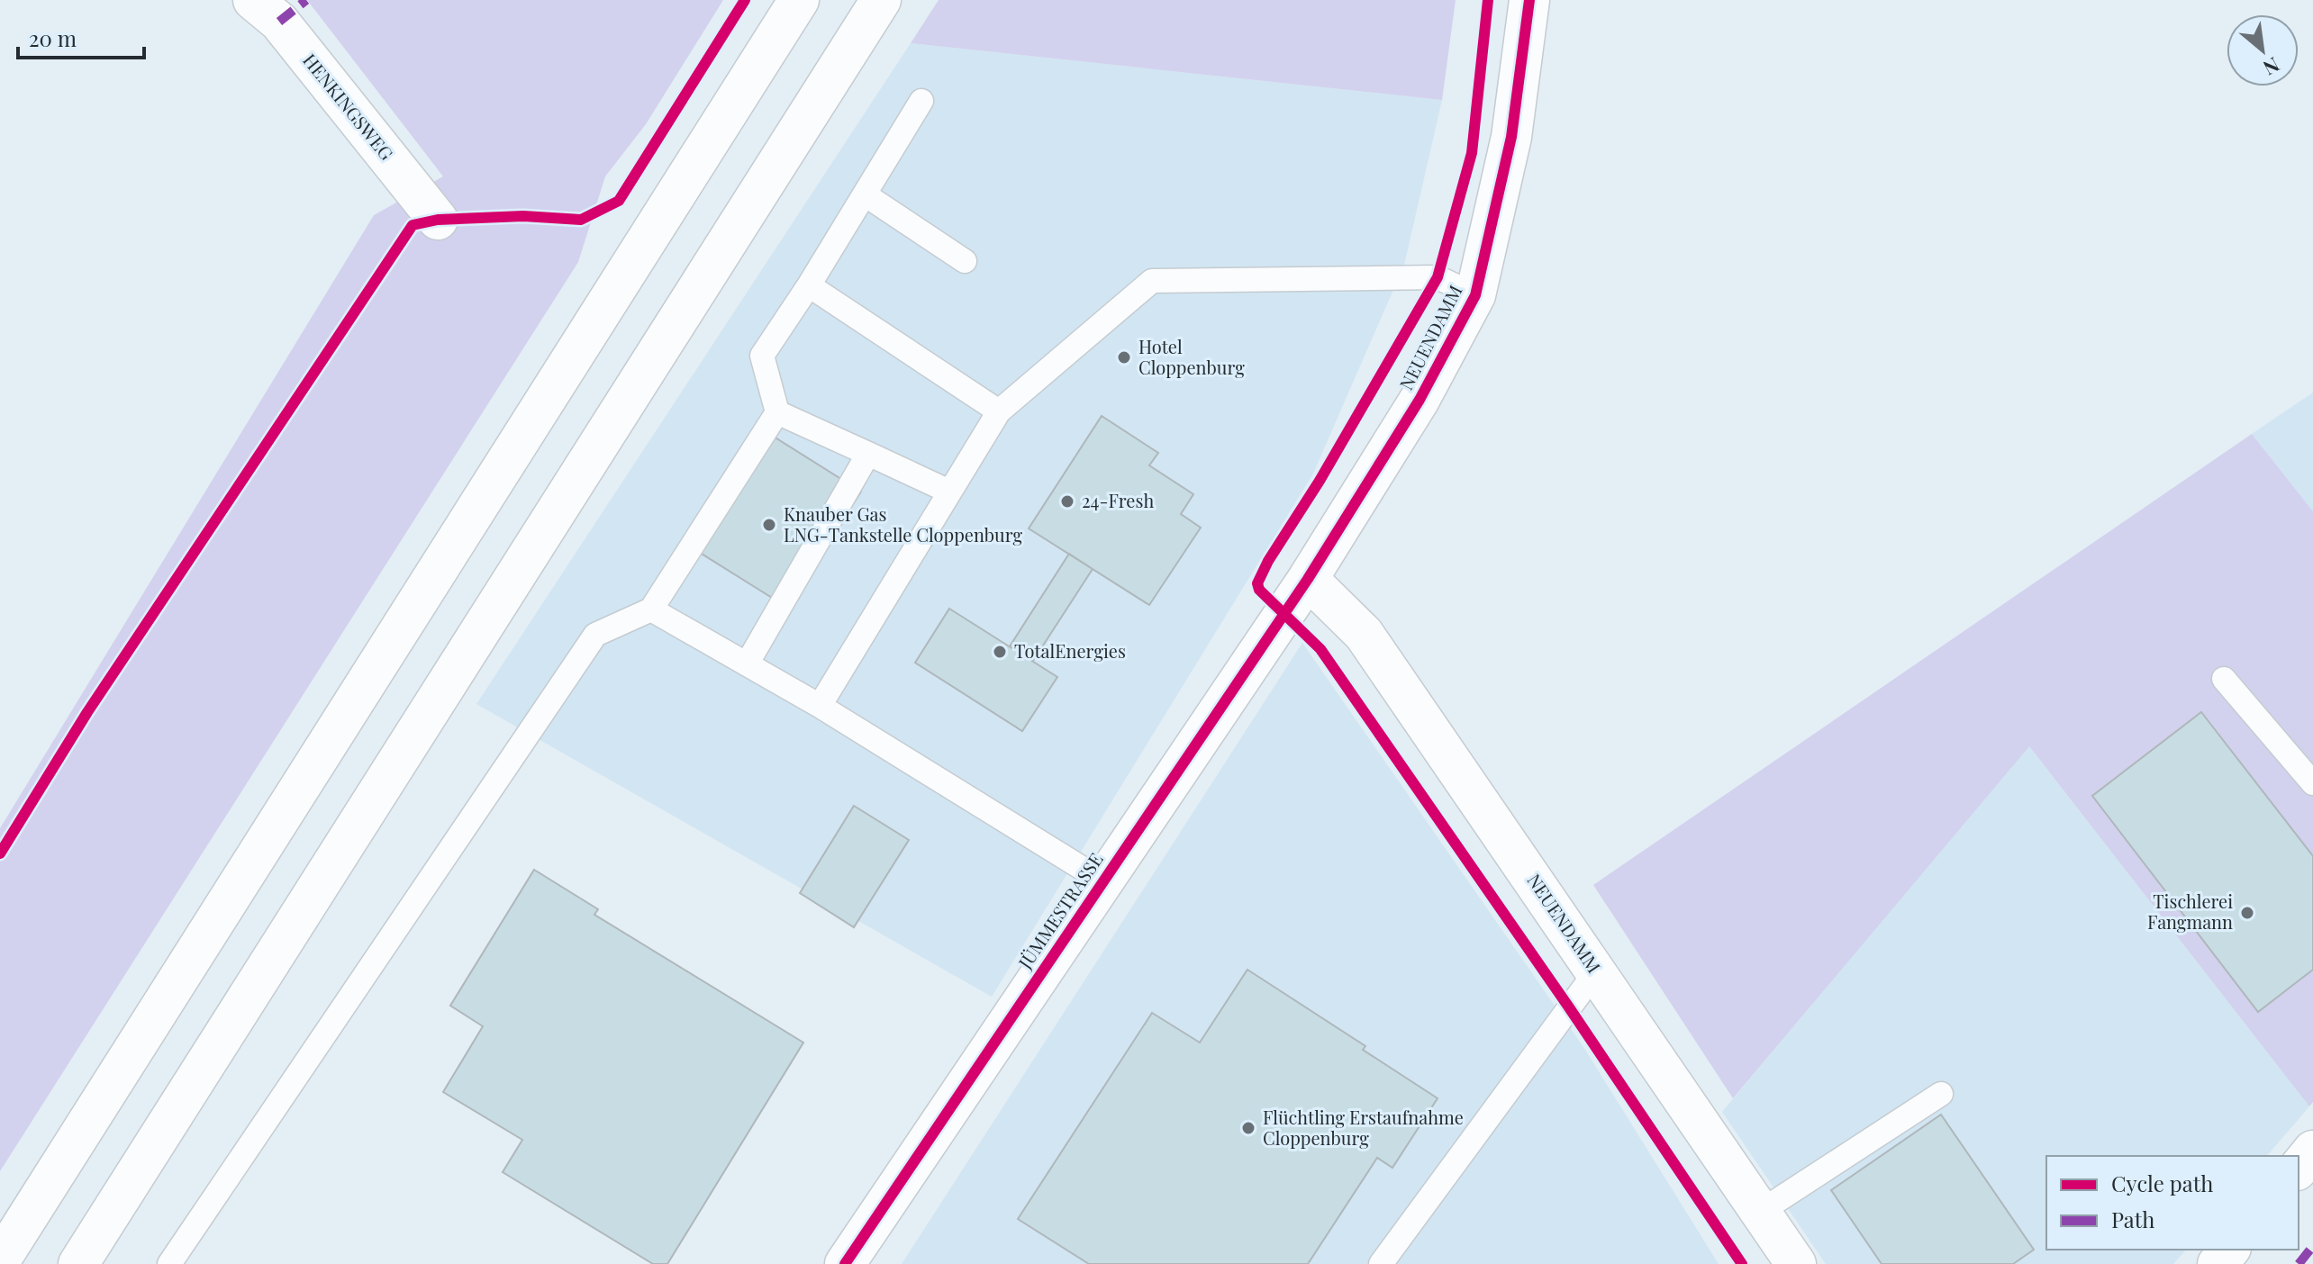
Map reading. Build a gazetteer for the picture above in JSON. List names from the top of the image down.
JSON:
{
  "streets": {
    "main road": ["HENKINGSWEG", "NEUENDAMM", "JÜMMESTRASSE"]
  },
  "crossings": [
    ["NEUENDAMM", "JÜMMESTRASSE"]
  ],
  "places": [
    "Hotel Cloppenburg",
    "24-Fresh",
    "Knauber Gas LNG-Tankstelle Cloppenburg",
    "TotalEnergies",
    "Tischlerei Fangmann",
    "Flüchtling Erstaufnahme Cloppenburg"
  ],
  "legend": ["Cycle path", "Path"],
  "scale_bar": "20 m",
  "north": "bottom right"
}
